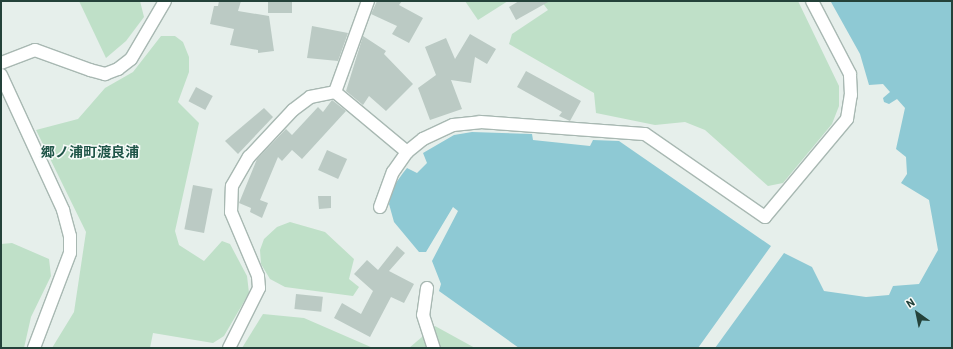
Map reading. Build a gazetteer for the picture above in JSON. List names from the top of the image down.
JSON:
{
  "districts": ["郷ノ浦町渡良浦"],
  "north": "top left"
}
